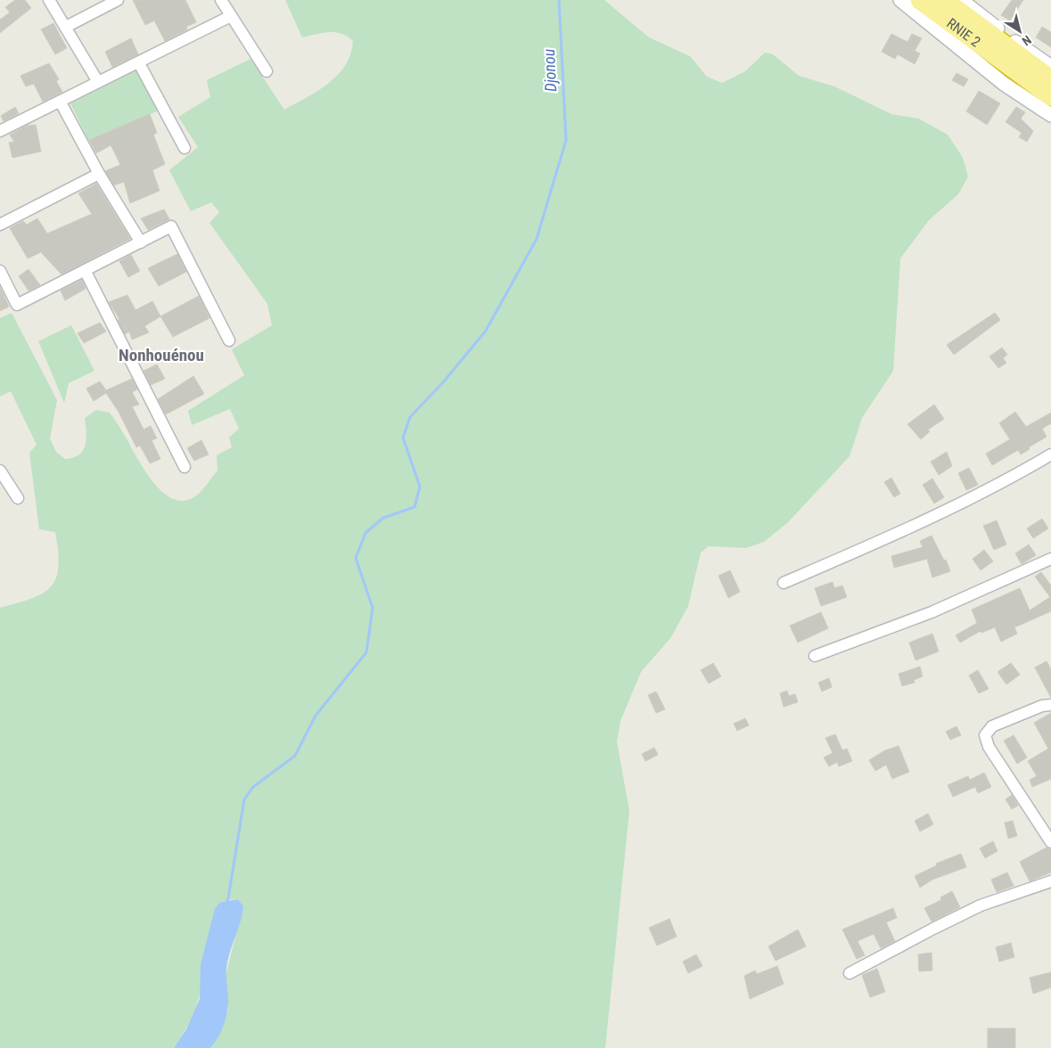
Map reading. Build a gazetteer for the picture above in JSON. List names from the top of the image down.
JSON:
{
  "streets": {
    "highway": ["RNIE 2"]
  },
  "districts": ["Nonhouénou"],
  "water": ["Djonou"],
  "north": "bottom right"
}
